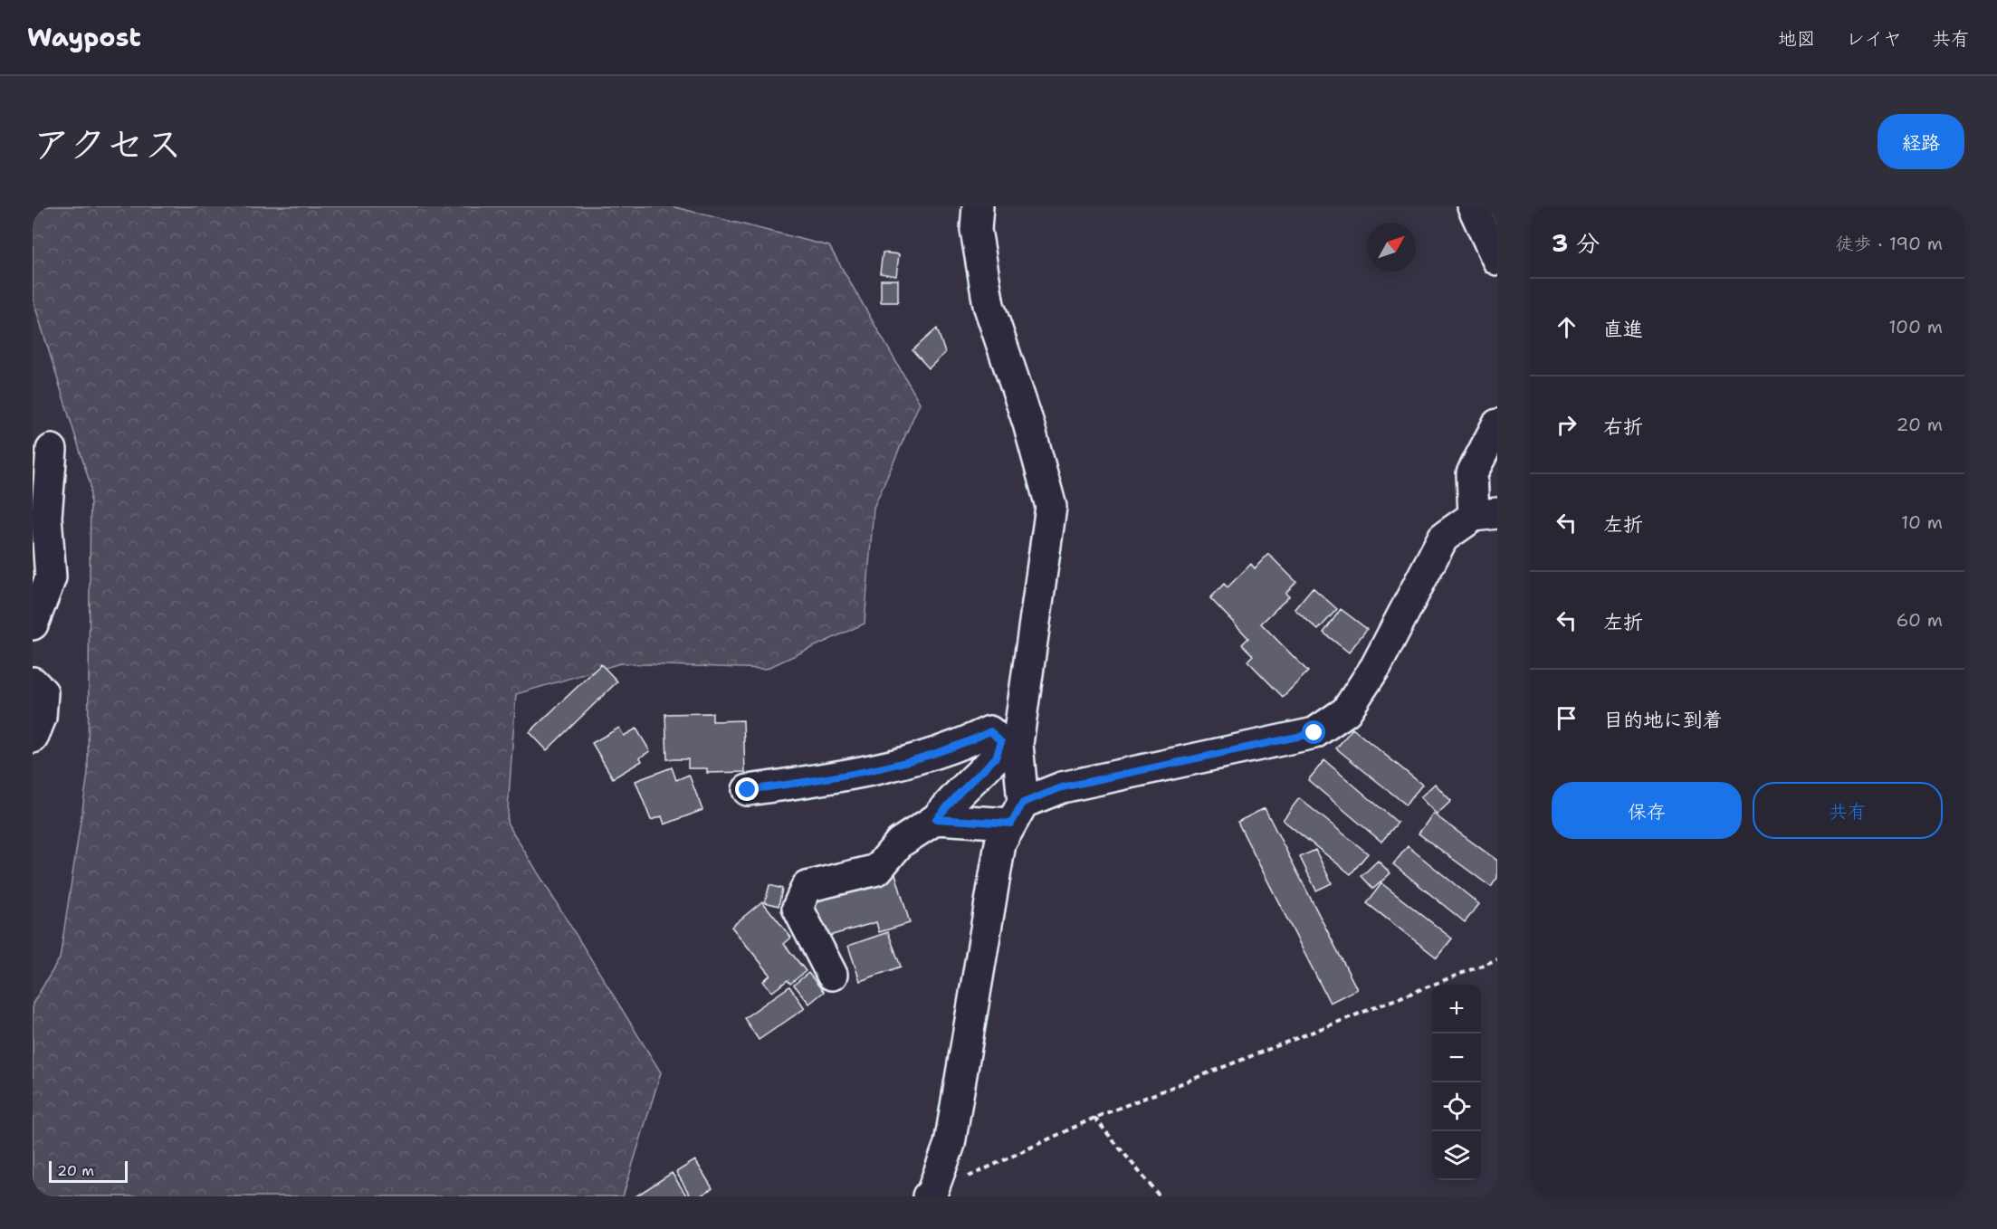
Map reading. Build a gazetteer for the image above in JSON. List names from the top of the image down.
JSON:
{
  "scale_bar": "20 m",
  "north": "top right",
  "page": {
    "header": "Waypost",
    "nav": ["地図", "レイヤ", "共有"],
    "title": "アクセス",
    "buttons": [
      "経路",
      ["保存", "共有"]
    ],
    "heading": ["3 分", "徒歩 · 190 m"],
    "list": [
      ["直進", "100 m"],
      ["右折", "20 m"],
      ["左折", "10 m"],
      ["左折", "60 m"],
      "目的地に到着"
    ],
    "map_buttons": ["+", "−"],
    "scale": "20 m"
  }
}
